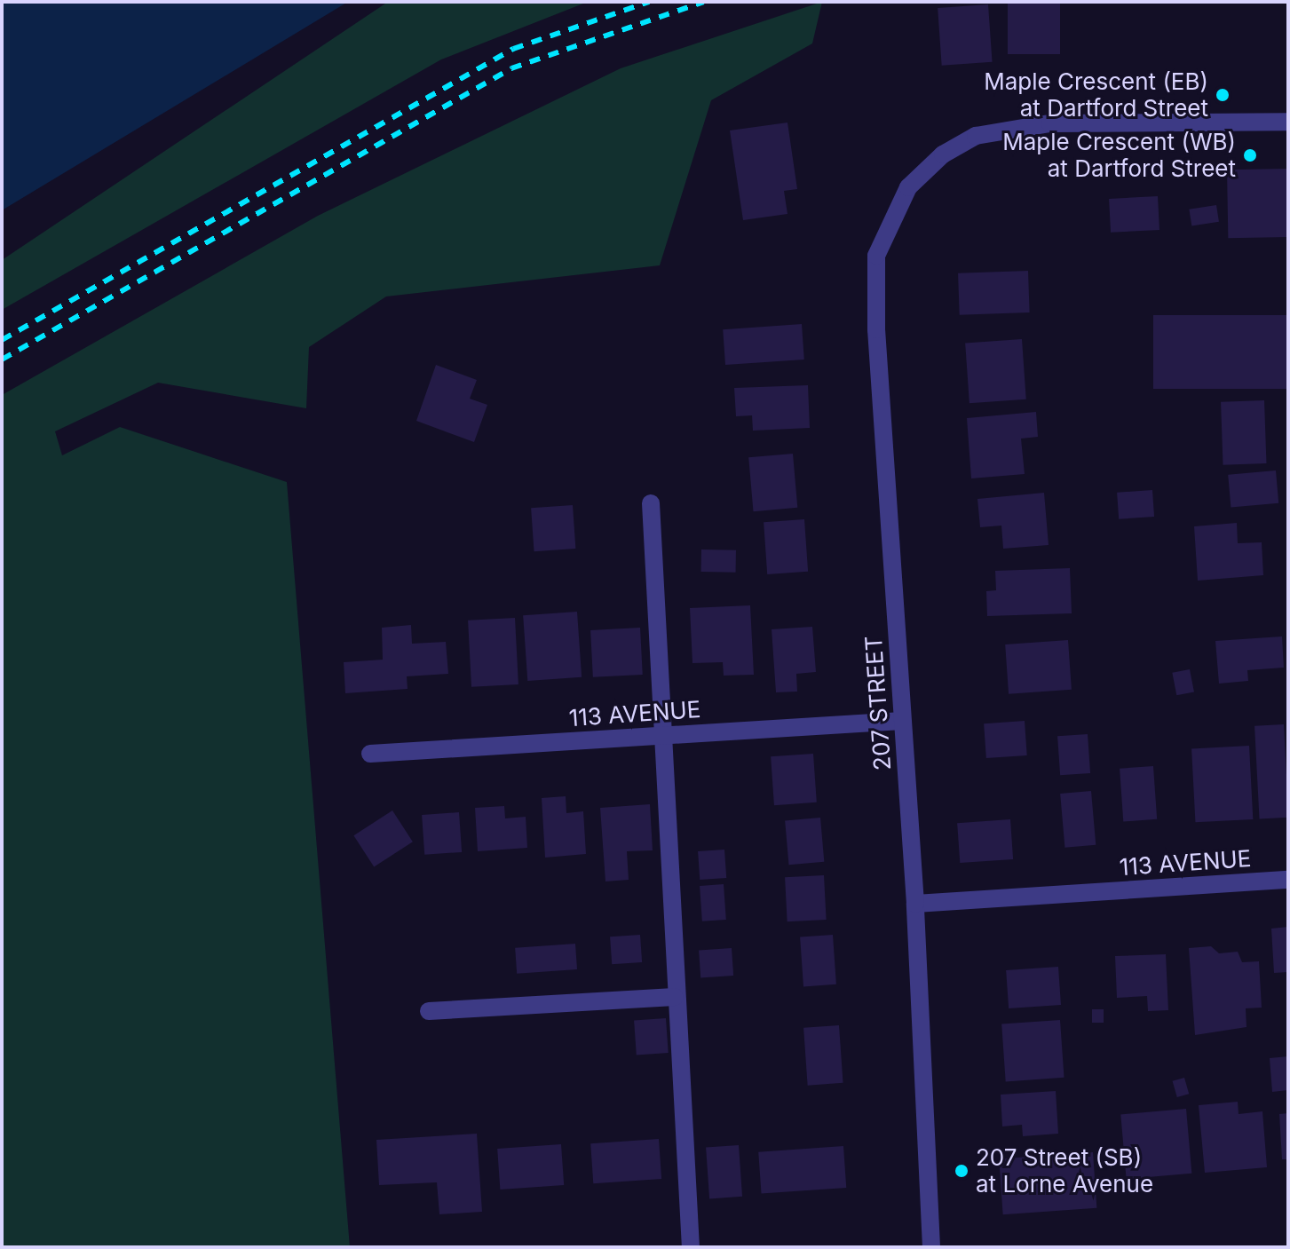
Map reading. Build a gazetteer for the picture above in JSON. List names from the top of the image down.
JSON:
{
  "streets": {
    "street": ["207 STREET", "113 AVENUE"]
  },
  "crossings": [
    ["207 STREET", "113 AVENUE"]
  ],
  "places": ["Maple Crescent (EB) at Dartford Street", "Maple Crescent (WB) at Dartford Street", "207 Street (SB) at Lorne Avenue"]
}
